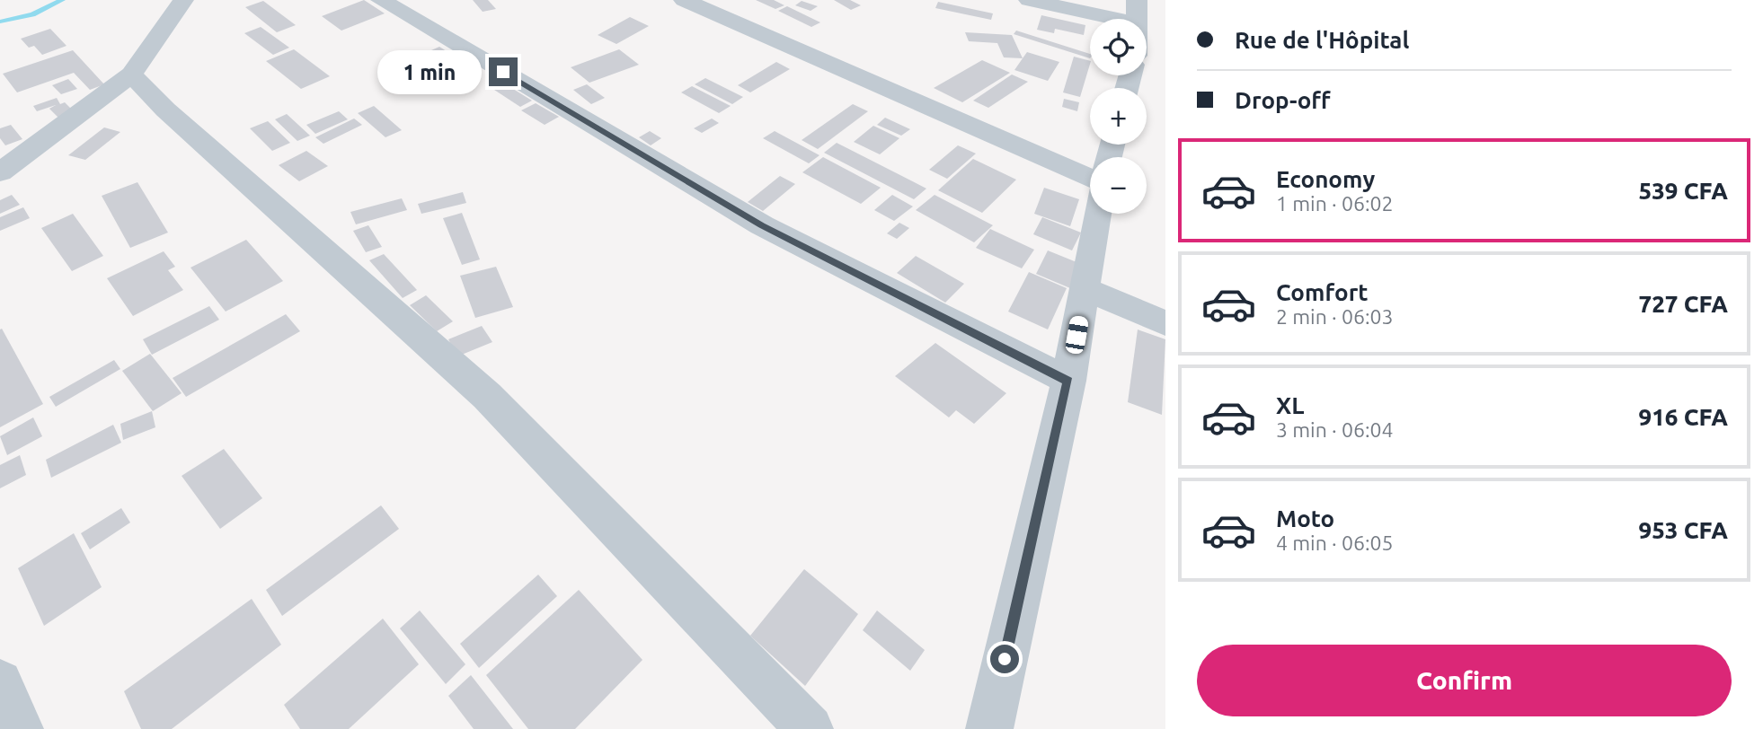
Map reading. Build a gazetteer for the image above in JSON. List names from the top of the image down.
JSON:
{
  "page": {
    "banner": ["Rue de l'Hôpital", "Drop-off"],
    "map_buttons": ["+", "−"],
    "bubble": "1 min",
    "list": [
      {
        "name": "Economy",
        "note": "1 min · 06:02",
        "value": "539 CFA"
      },
      {
        "name": "Comfort",
        "note": "2 min · 06:03",
        "value": "727 CFA"
      },
      {
        "name": "XL",
        "note": "3 min · 06:04",
        "value": "916 CFA"
      },
      {
        "name": "Moto",
        "note": "4 min · 06:05",
        "value": "953 CFA"
      }
    ],
    "buttons": "Confirm"
  }
}
